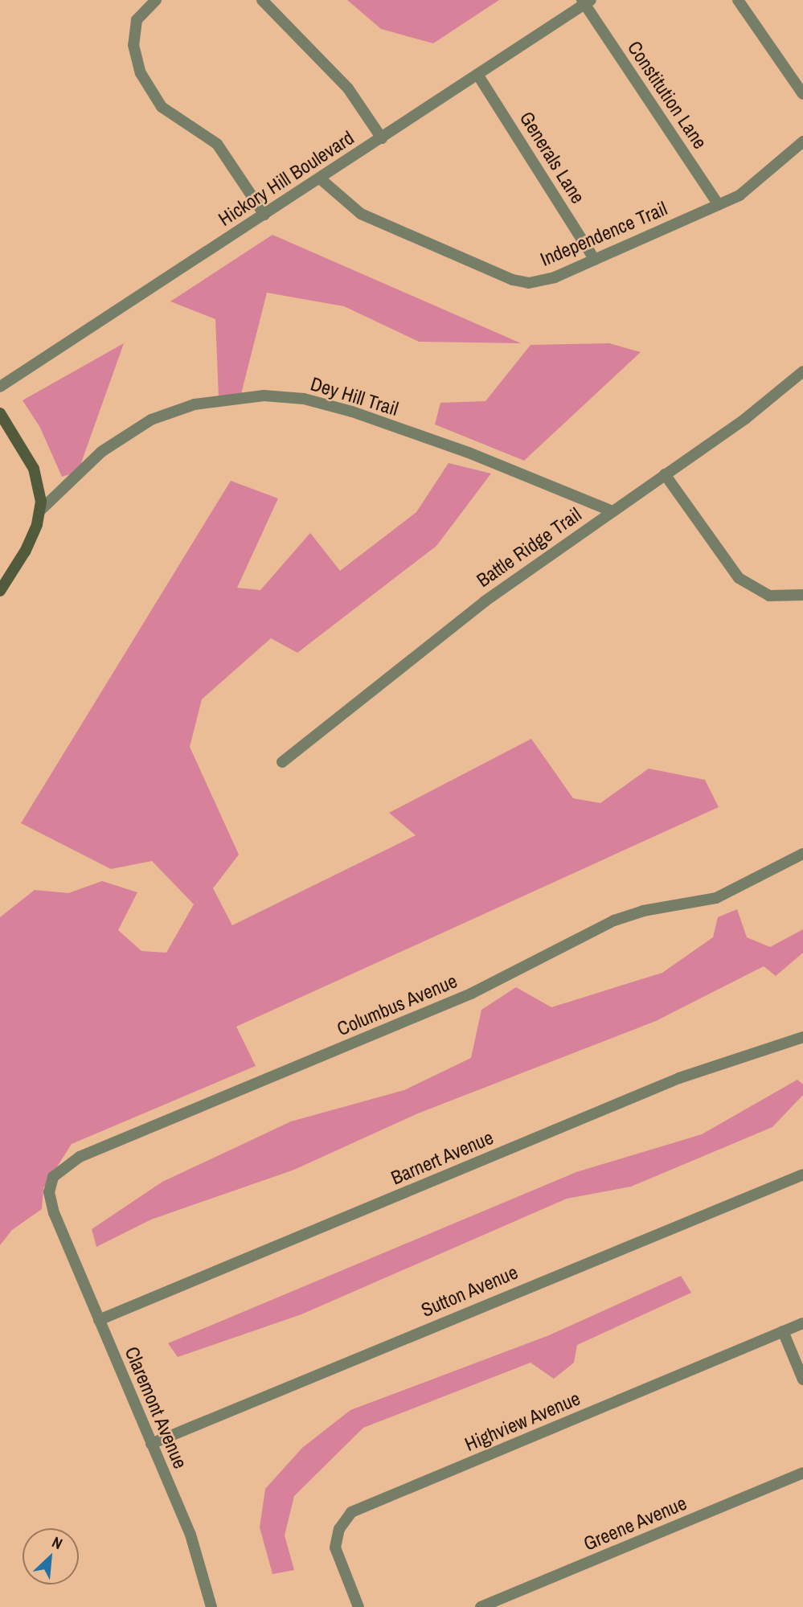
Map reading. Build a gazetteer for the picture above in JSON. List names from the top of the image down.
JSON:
{
  "streets": {
    "street": [
      "Constitution Lane",
      "Generals Lane",
      "Hickory Hill Boulevard",
      "Independence Trail",
      "Dey Hill Trail",
      "Battle Ridge Trail",
      "Columbus Avenue",
      "Barnert Avenue",
      "Sutton Avenue",
      "Claremont Avenue",
      "Highview Avenue",
      "Greene Avenue"
    ]
  },
  "crossings": [
    ["Constitution Lane", "Hickory Hill Boulevard"],
    ["Constitution Lane", "Independence Trail"],
    ["Generals Lane", "Hickory Hill Boulevard"],
    ["Generals Lane", "Independence Trail"],
    ["Hickory Hill Boulevard", "Independence Trail"],
    ["Dey Hill Trail", "Battle Ridge Trail"],
    ["Columbus Avenue", "Claremont Avenue"],
    ["Barnert Avenue", "Claremont Avenue"],
    ["Sutton Avenue", "Claremont Avenue"]
  ],
  "north": "top right"
}
